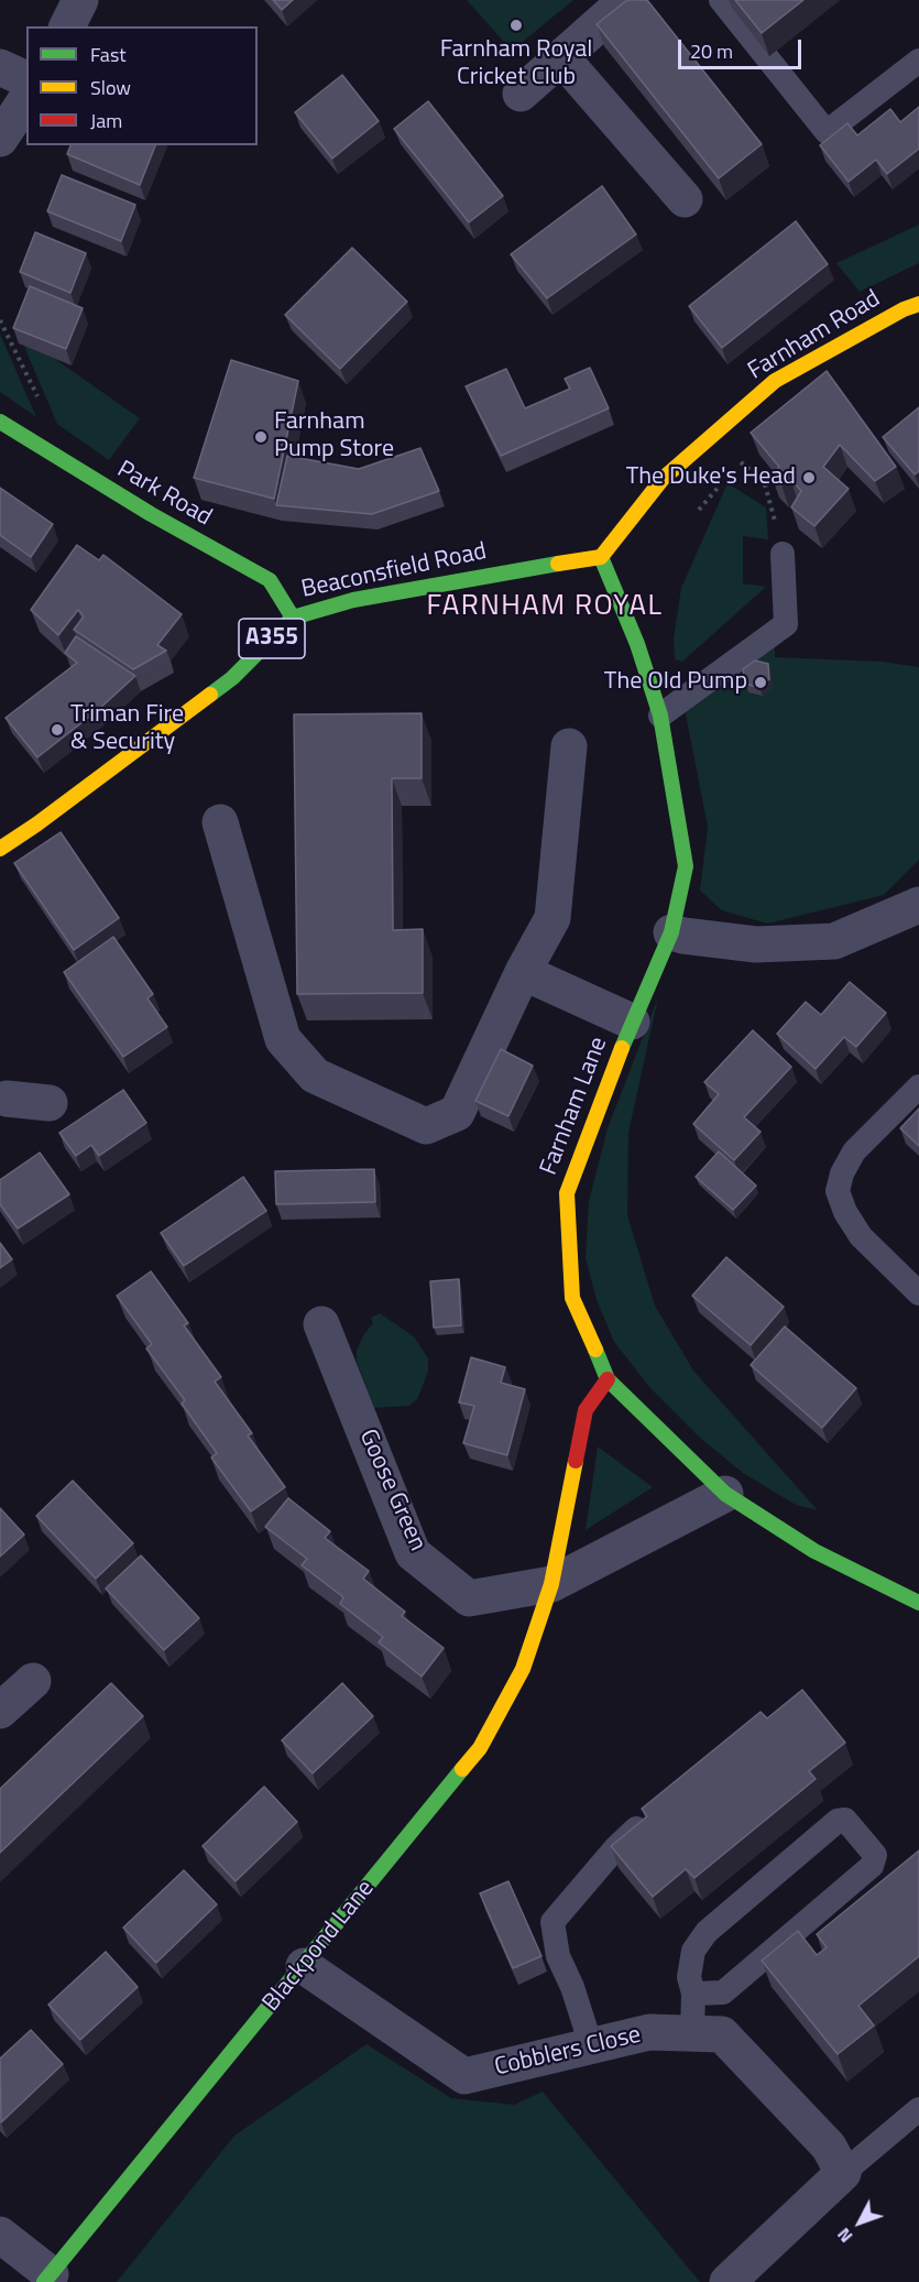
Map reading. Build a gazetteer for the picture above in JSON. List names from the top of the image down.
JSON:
{
  "streets": {
    "street": [
      "Farnham Road",
      "Park Road",
      "Beaconsfield Road",
      "A355",
      "Farnham Lane",
      "Goose Green",
      "Blackpond Lane",
      "Cobblers Close"
    ]
  },
  "crossings": [
    ["Farnham Road", "Beaconsfield Road"],
    ["Farnham Road", "Farnham Lane"],
    ["Park Road", "Beaconsfield Road"],
    ["Beaconsfield Road", "Farnham Lane"],
    ["Farnham Lane", "Blackpond Lane"],
    ["Goose Green", "Blackpond Lane"],
    ["Blackpond Lane", "Cobblers Close"]
  ],
  "districts": ["FARNHAM ROYAL"],
  "places": [
    "Farnham Royal Cricket Club",
    "Farnham Pump Store",
    "The Duke's Head",
    "The Old Pump",
    "Triman Fire & Security"
  ],
  "legend": ["Fast", "Slow", "Jam"],
  "scale_bar": "20 m",
  "north": "bottom left"
}
